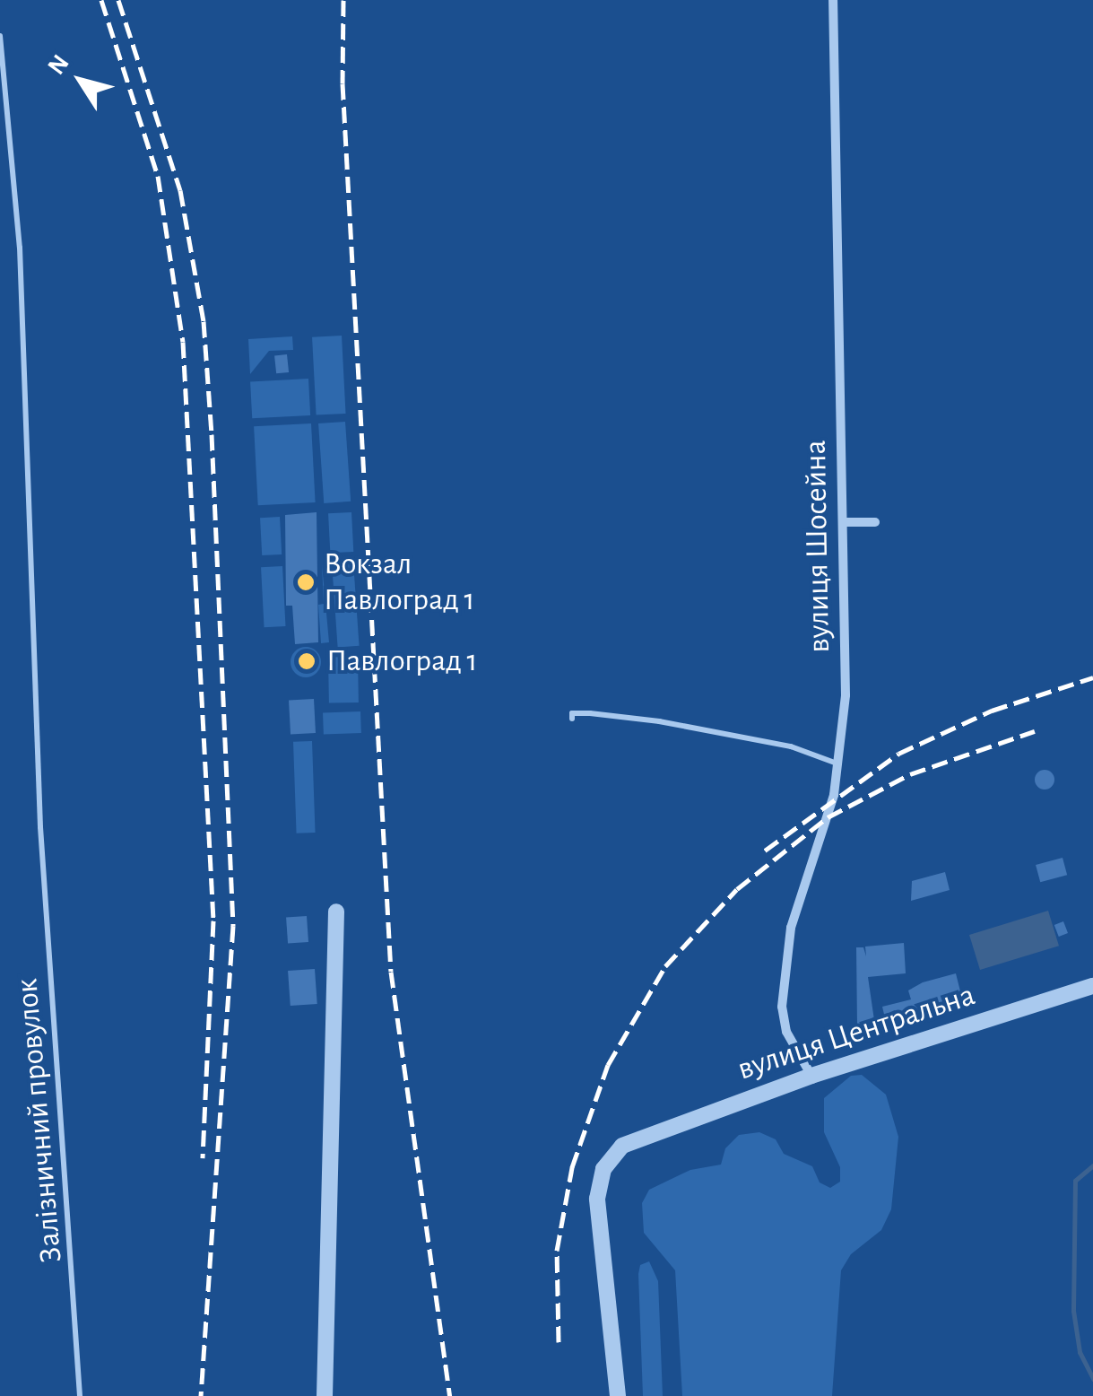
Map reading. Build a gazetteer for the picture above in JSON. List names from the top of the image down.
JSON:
{
  "streets": {
    "street": ["вулиця Шосейна", "вулиця Центральна"],
    "lane": ["Залізничний провулок"]
  },
  "crossings": [
    ["вулиця Шосейна", "вулиця Центральна"]
  ],
  "places": ["Вокзал Павлоград 1", "Павлоград 1"],
  "north": "top left"
}
